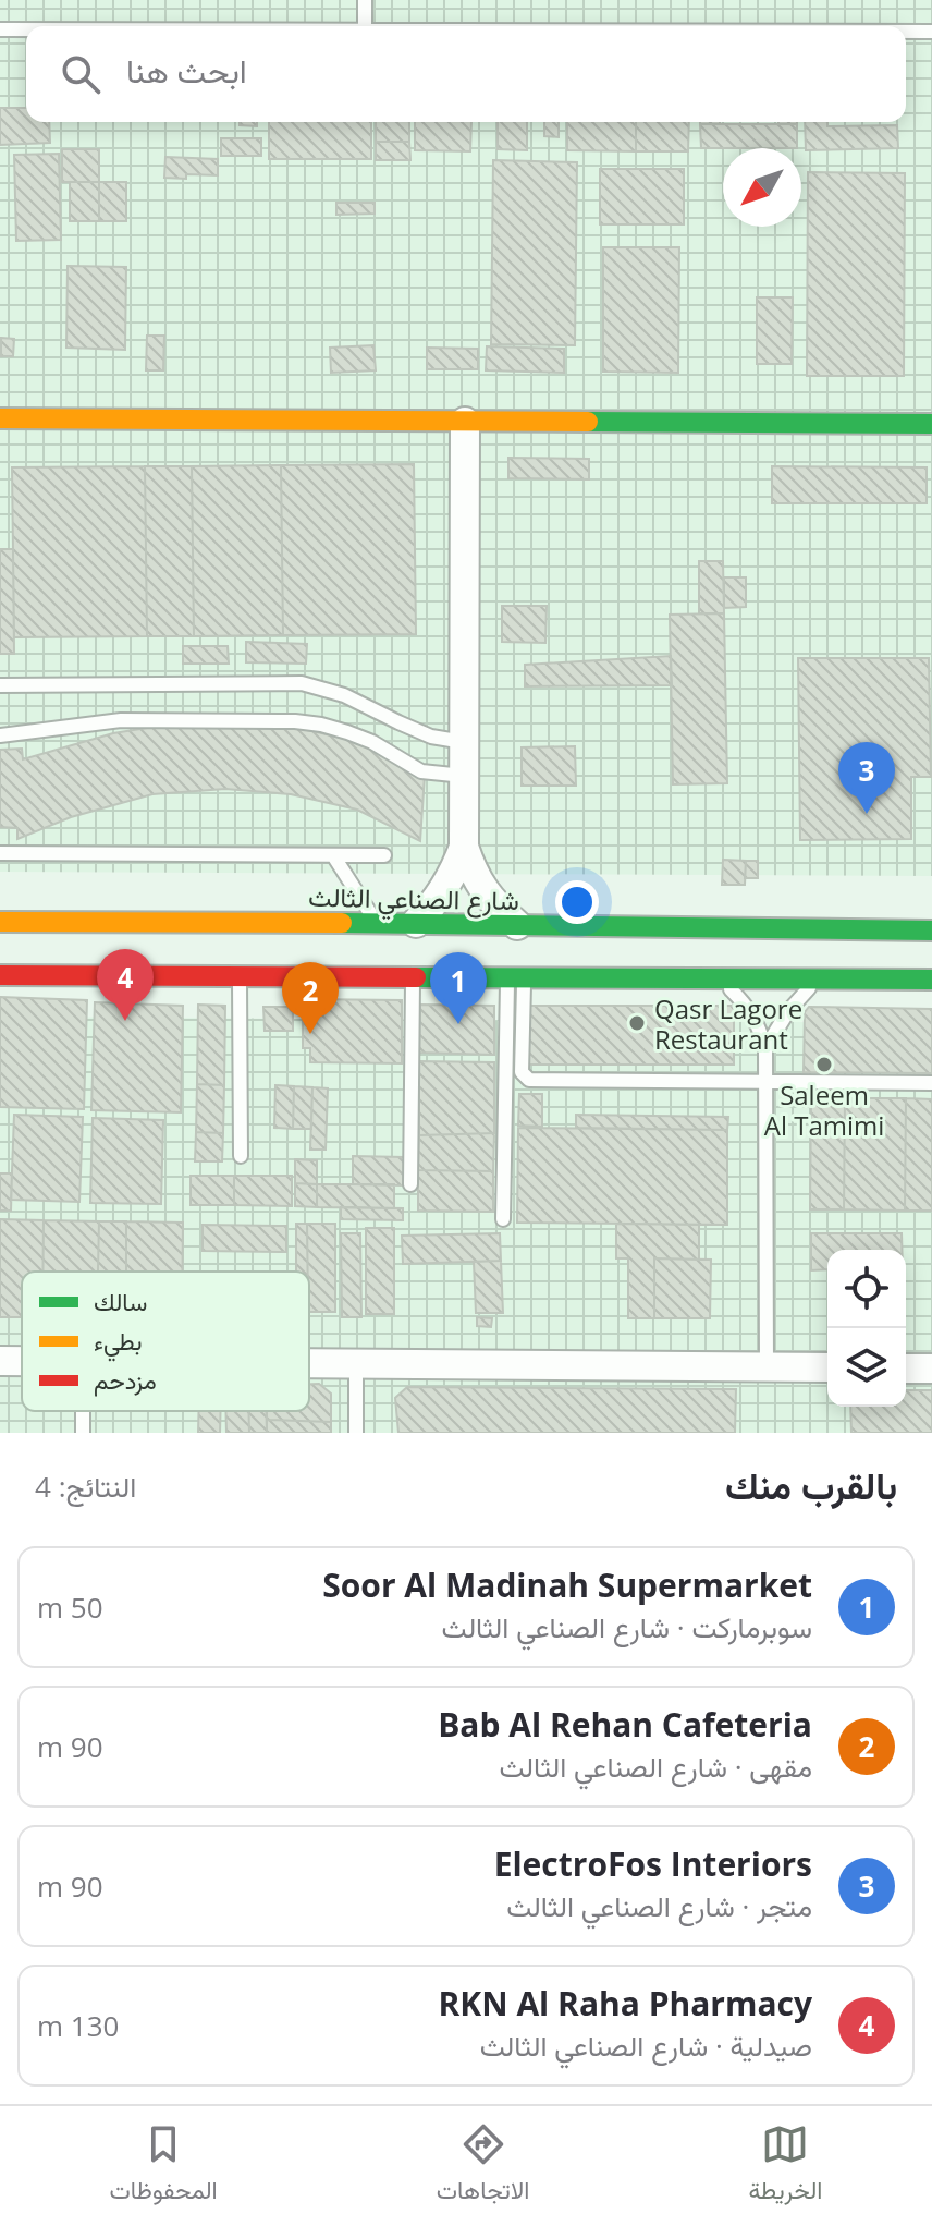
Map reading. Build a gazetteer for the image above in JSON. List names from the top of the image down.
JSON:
{
  "streets": {
    "main road": ["شارع الصناعي الثالث"]
  },
  "places": ["Qasr Lagore Restaurant", "Saleem Al Tamimi"],
  "legend": ["سالك", "بطيء", "مزدحم"],
  "north": "bottom left",
  "page": {
    "search": "ابحث هنا",
    "pins": [
      "3",
      "4",
      "1",
      "2"
    ],
    "heading": ["بالقرب منك", "النتائج: 4"],
    "list": [
      {
        "mark": "1",
        "name": "Soor Al Madinah Supermarket",
        "note": "سوبرماركت · شارع الصناعي الثالث",
        "value": "50 m"
      },
      {
        "mark": "2",
        "name": "Bab Al Rehan Cafeteria",
        "note": "مقهى · شارع الصناعي الثالث",
        "value": "90 m"
      },
      {
        "mark": "3",
        "name": "ElectroFos Interiors",
        "note": "متجر · شارع الصناعي الثالث",
        "value": "90 m"
      },
      {
        "mark": "4",
        "name": "RKN Al Raha Pharmacy",
        "note": "صيدلية · شارع الصناعي الثالث",
        "value": "130 m"
      }
    ],
    "nav": ["الخريطة", "الاتجاهات", "المحفوظات"]
  }
}
